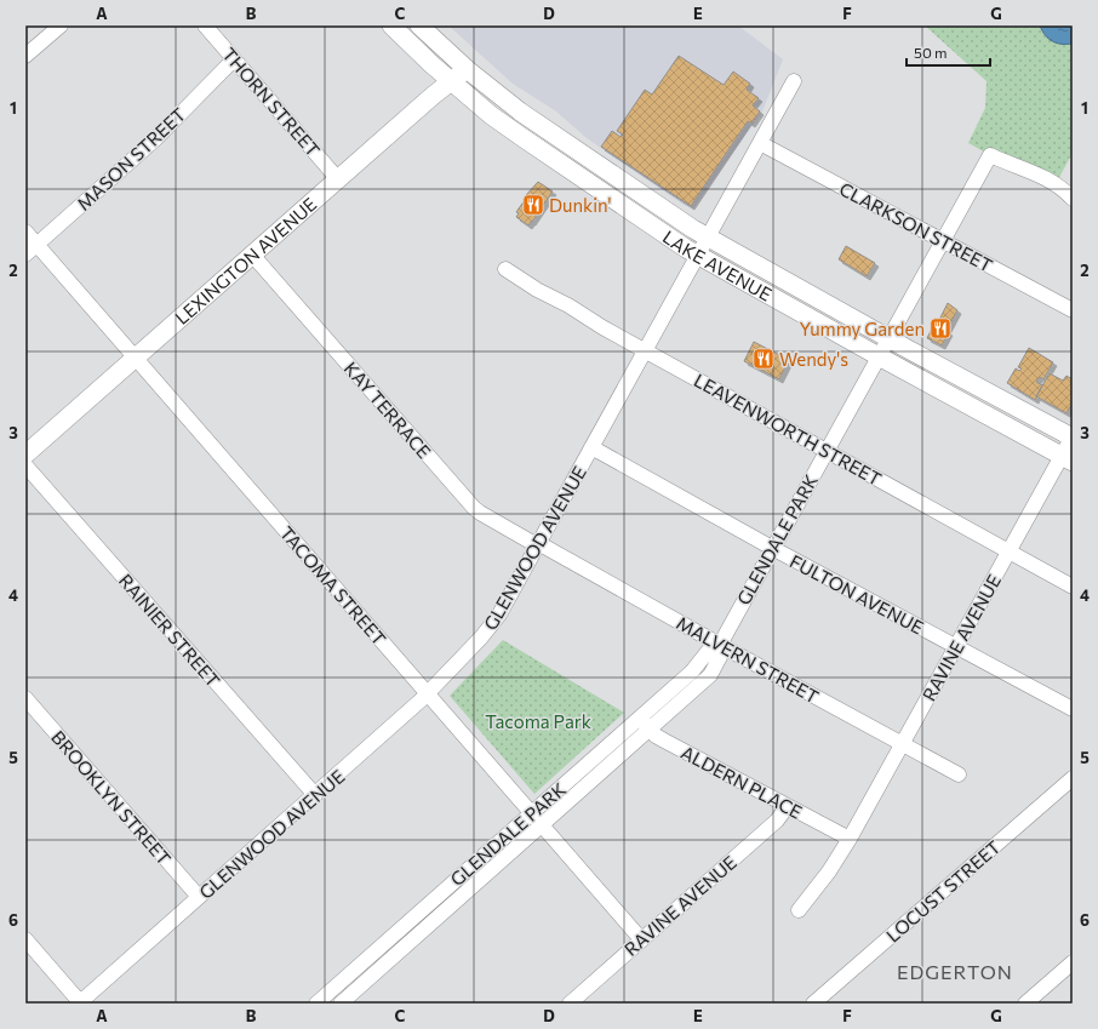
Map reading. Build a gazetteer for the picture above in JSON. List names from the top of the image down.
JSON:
{
  "streets": {
    "main road": ["LEXINGTON AVENUE", "LAKE AVENUE"],
    "street": [
      "THORN STREET",
      "MASON STREET",
      "CLARKSON STREET",
      "KAY TERRACE",
      "LEAVENWORTH STREET",
      "GLENDALE PARK",
      "GLENWOOD AVENUE",
      "TACOMA STREET",
      "FULTON AVENUE",
      "RAINIER STREET",
      "RAVINE AVENUE",
      "MALVERN STREET",
      "ALDERN PLACE",
      "BROOKLYN STREET",
      "LOCUST STREET"
    ]
  },
  "crossings": [
    ["THORN STREET", "MASON STREET"],
    ["THORN STREET", "LEXINGTON AVENUE"],
    ["MASON STREET", "TACOMA STREET"],
    ["CLARKSON STREET", "GLENDALE PARK"],
    ["CLARKSON STREET", "GLENWOOD AVENUE"],
    ["LEXINGTON AVENUE", "LAKE AVENUE"],
    ["LEXINGTON AVENUE", "KAY TERRACE"],
    ["LEXINGTON AVENUE", "TACOMA STREET"],
    ["LAKE AVENUE", "GLENDALE PARK"],
    ["LAKE AVENUE", "GLENWOOD AVENUE"],
    ["LAKE AVENUE", "RAVINE AVENUE"],
    ["KAY TERRACE", "GLENWOOD AVENUE"],
    ["KAY TERRACE", "MALVERN STREET"],
    ["LEAVENWORTH STREET", "GLENDALE PARK"],
    ["LEAVENWORTH STREET", "GLENWOOD AVENUE"],
    ["LEAVENWORTH STREET", "RAVINE AVENUE"],
    ["GLENDALE PARK", "TACOMA STREET"],
    ["GLENDALE PARK", "FULTON AVENUE"],
    ["GLENDALE PARK", "MALVERN STREET"],
    ["GLENDALE PARK", "ALDERN PLACE"],
    ["GLENWOOD AVENUE", "TACOMA STREET"],
    ["GLENWOOD AVENUE", "FULTON AVENUE"],
    ["GLENWOOD AVENUE", "RAINIER STREET"],
    ["GLENWOOD AVENUE", "MALVERN STREET"],
    ["GLENWOOD AVENUE", "BROOKLYN STREET"],
    ["TACOMA STREET", "RAVINE AVENUE"],
    ["FULTON AVENUE", "RAVINE AVENUE"],
    ["RAVINE AVENUE", "MALVERN STREET"],
    ["RAVINE AVENUE", "ALDERN PLACE"]
  ],
  "districts": ["EDGERTON"],
  "parks": ["Tacoma Park"],
  "places": {
    "restaurant": ["Dunkin'", "Yummy Garden", "Wendy's"]
  },
  "scale_bar": "50 m",
  "grid": {
    "columns": [
      "A",
      "B",
      "C",
      "D",
      "E",
      "F",
      "G"
    ],
    "rows": [
      "1",
      "2",
      "3",
      "4",
      "5",
      "6"
    ]
  }
}
